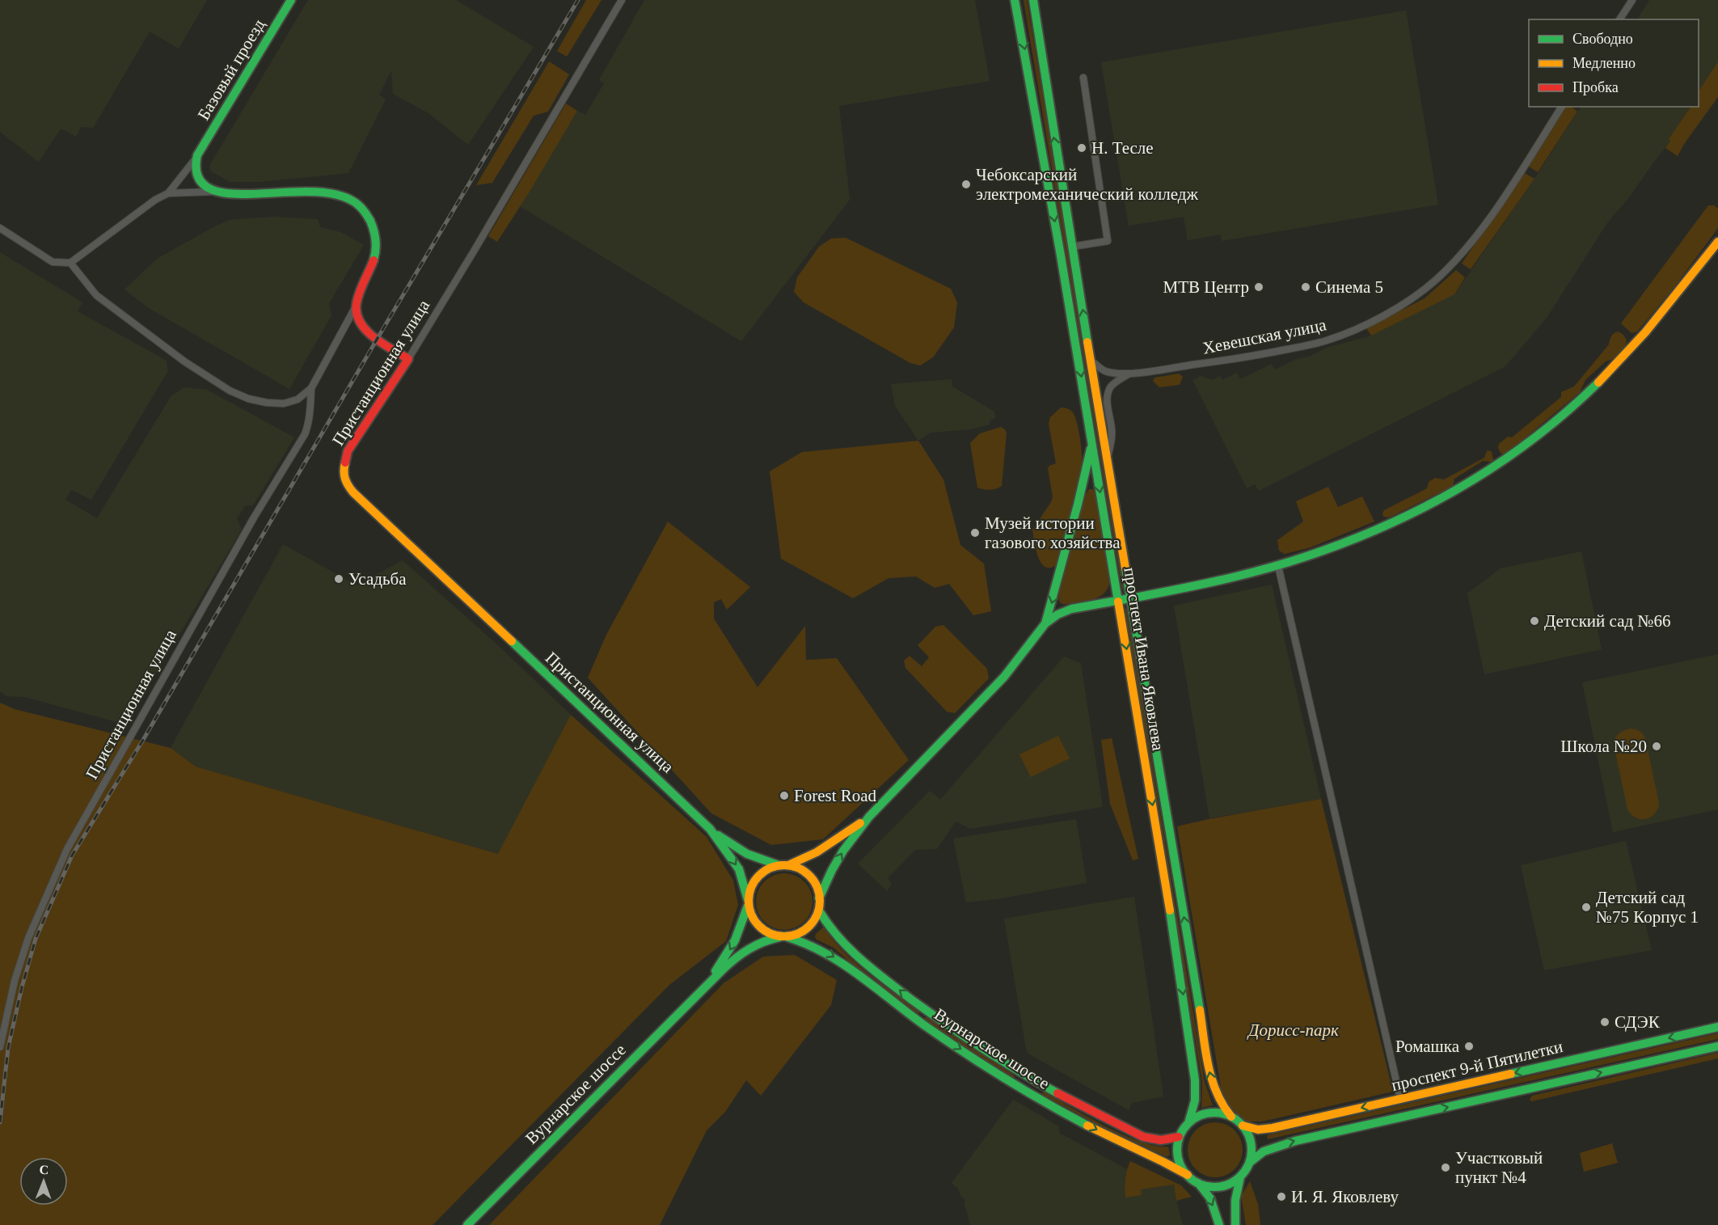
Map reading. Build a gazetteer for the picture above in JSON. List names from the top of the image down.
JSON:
{
  "streets": {
    "main road": [
      "Базовый проезд",
      "Пристанционная улица",
      "проспект Ивана Яковлева",
      "Вурнарское шоссе",
      "проспект 9-й Пятилетки"
    ],
    "street": ["Хевешская улица"]
  },
  "crossings": [
    ["Пристанционная улица", "Вурнарское шоссе"],
    ["проспект Ивана Яковлева", "Вурнарское шоссе"],
    ["проспект Ивана Яковлева", "проспект 9-й Пятилетки"],
    ["Вурнарское шоссе", "проспект 9-й Пятилетки"]
  ],
  "parks": ["Дорисс-парк"],
  "places": [
    "Н. Тесле",
    "Чебоксарский электромеханический колледж",
    "МТВ Центр",
    "Синема 5",
    "Музей истории газового хозяйства",
    "Усадьба",
    "Детский сад №66",
    "Школа №20",
    "Forest Road",
    "Детский сад №75 Корпус 1",
    "СДЭК",
    "Ромашка",
    "Участковый пункт №4",
    "И. Я. Яковлеву"
  ],
  "legend": ["Свободно", "Медленно", "Пробка"],
  "north": "top"
}
